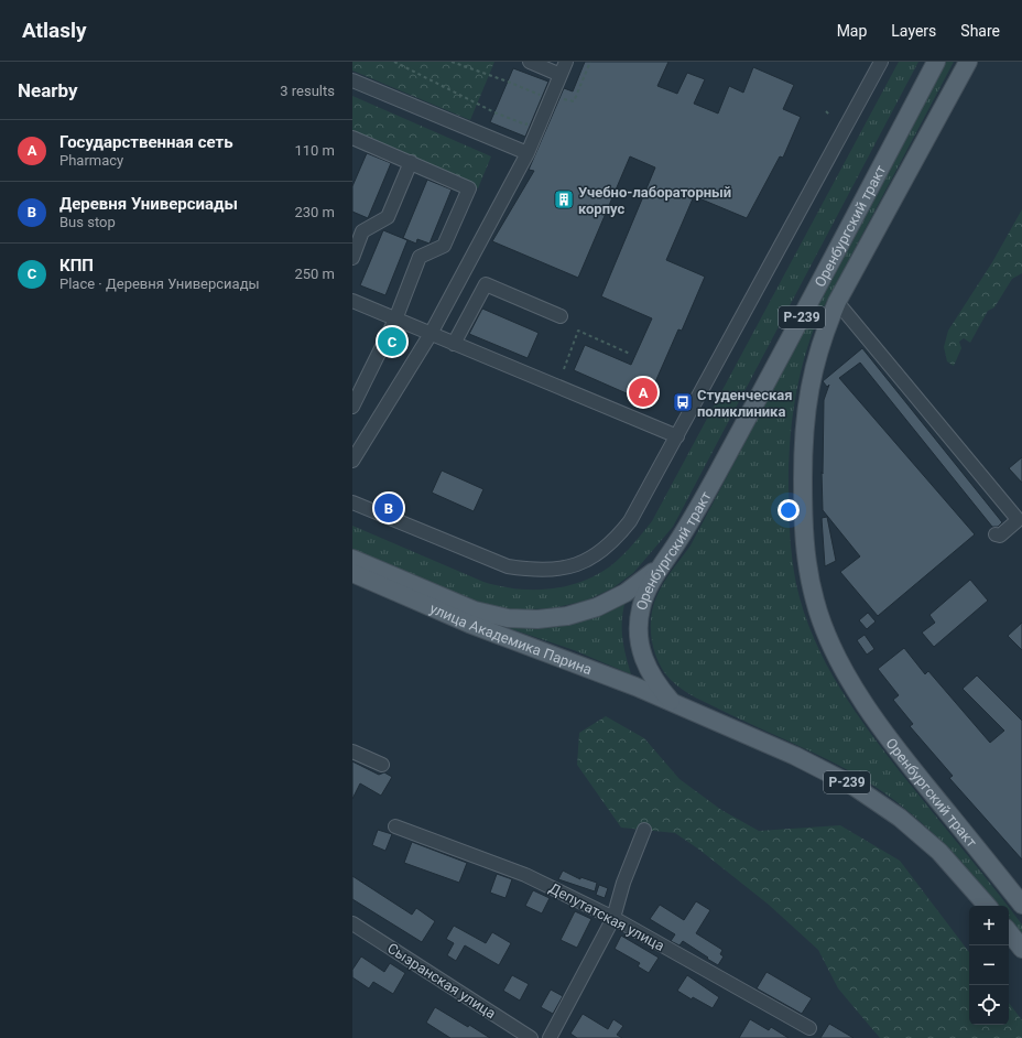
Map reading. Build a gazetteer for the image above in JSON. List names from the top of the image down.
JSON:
{
  "streets": {
    "main road": ["Оренбургский тракт", "Р-239", "улица Академика Парина"],
    "street": ["Депутатская улица", "Сызранская улица"]
  },
  "crossings": [
    ["Оренбургский тракт", "улица Академика Парина"]
  ],
  "places": {
    "building": ["Учебно-лабораторный корпус"],
    "bus stop": ["Студенческая поликлиника"]
  },
  "page": {
    "header": "Atlasly",
    "nav": ["Map", "Layers", "Share"],
    "heading": ["Nearby", "3 results"],
    "list": [
      {
        "mark": "A",
        "name": "Государственная сеть",
        "note": "Pharmacy",
        "value": "110 m"
      },
      {
        "mark": "B",
        "name": "Деревня Универсиады",
        "note": "Bus stop",
        "value": "230 m"
      },
      {
        "mark": "C",
        "name": "КПП",
        "note": "Place · Деревня Универсиады",
        "value": "250 m"
      }
    ],
    "pins": ["C", "A", "B"],
    "map_buttons": ["+", "−"]
  }
}
